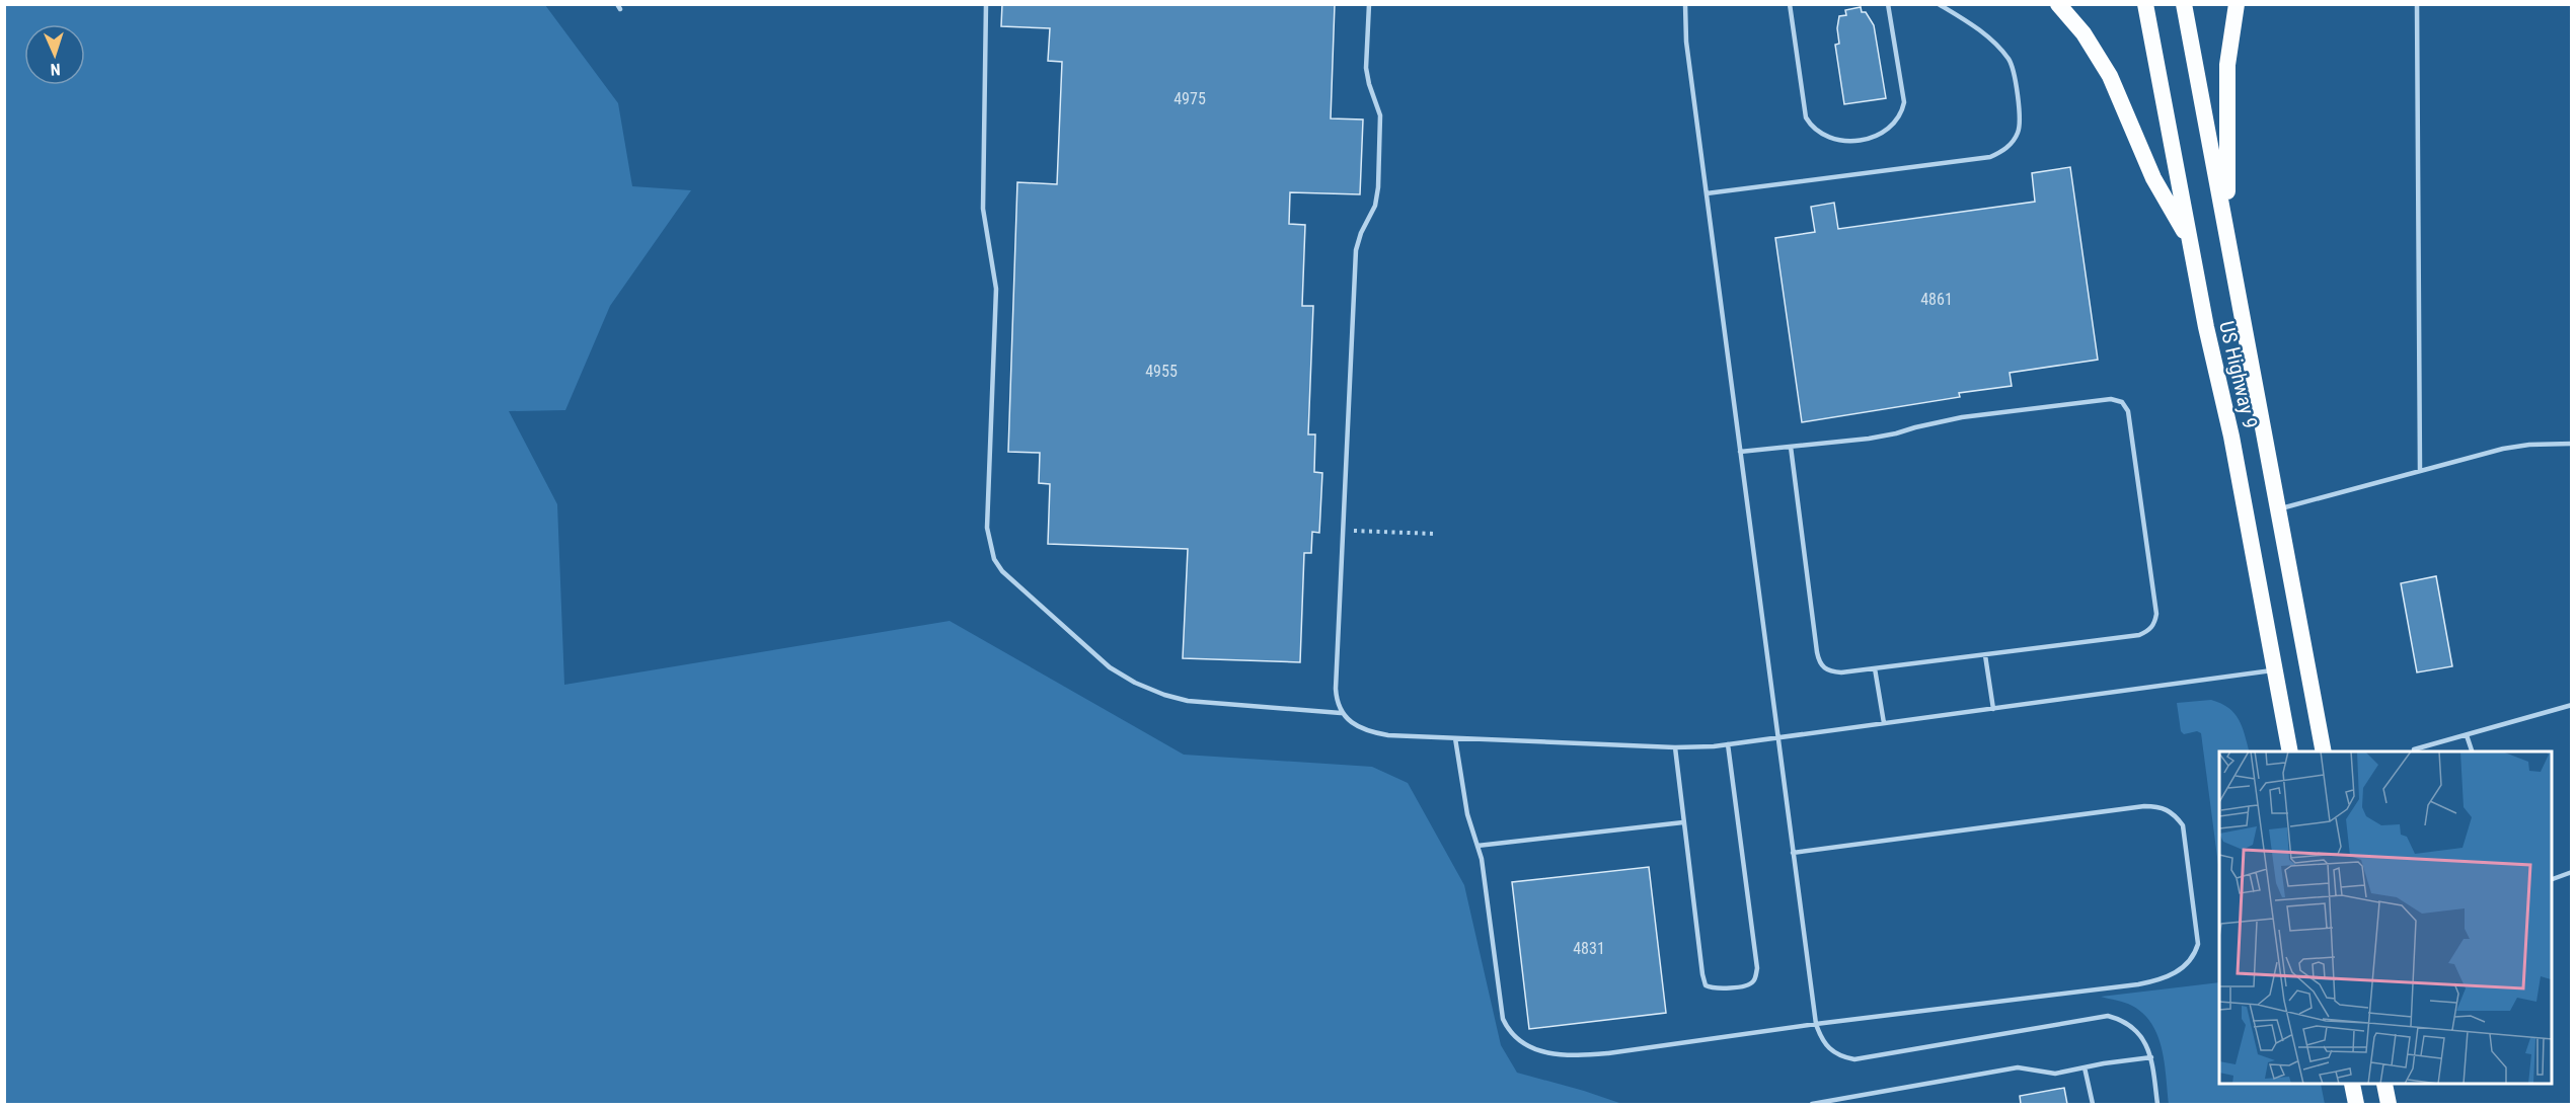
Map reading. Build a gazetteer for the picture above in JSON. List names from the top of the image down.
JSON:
{
  "streets": {
    "highway": ["US Highway 9"]
  },
  "house_numbers": [
    "4975",
    "4861",
    "4955",
    "4831"
  ],
  "north": "bottom"
}
